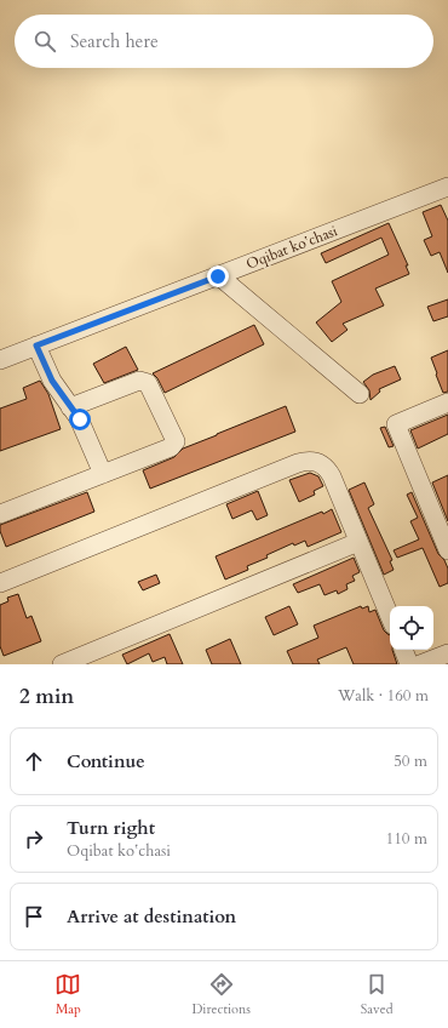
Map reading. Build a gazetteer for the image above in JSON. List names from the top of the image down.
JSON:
{
  "streets": {
    "street": ["Oqibat koʻchasi"]
  },
  "page": {
    "search": "Search here",
    "heading": ["2 min", "Walk · 160 m"],
    "list": [
      ["Continue", "50 m"],
      ["Turn right", "Oqibat koʻchasi", "110 m"],
      "Arrive at destination"
    ],
    "nav": ["Map", "Directions", "Saved"]
  }
}
